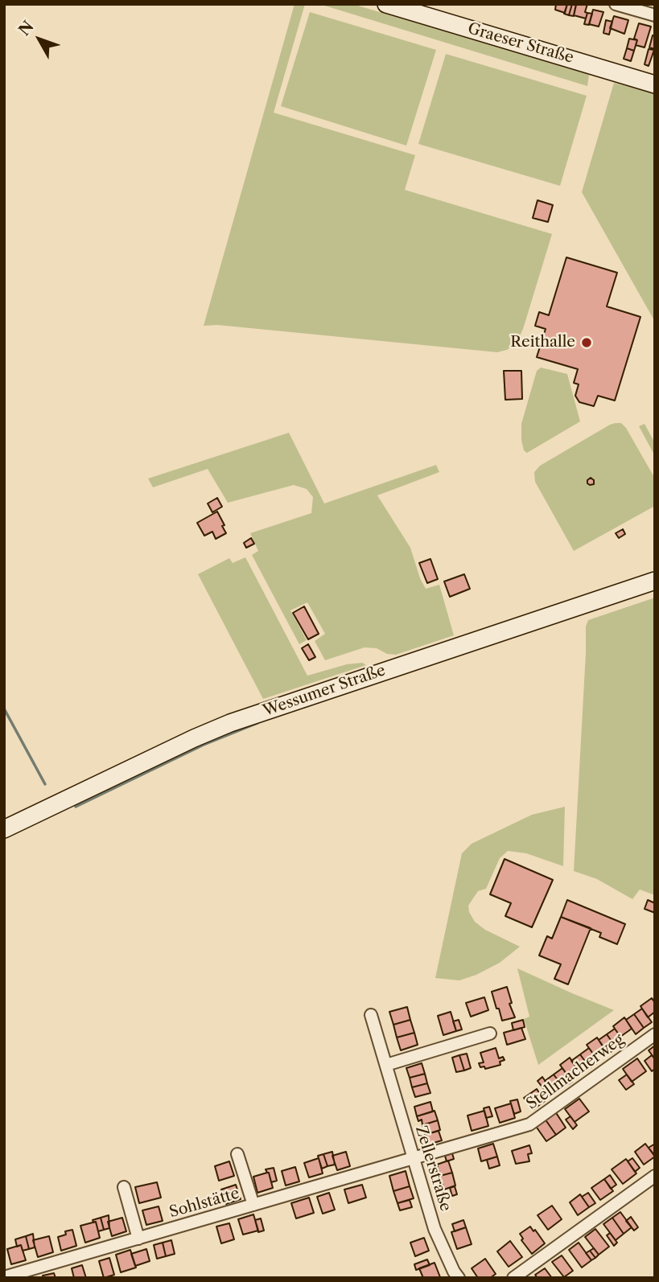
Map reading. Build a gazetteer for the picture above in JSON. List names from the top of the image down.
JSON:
{
  "streets": {
    "main road": ["Graeser Straße", "Wessumer Straße"],
    "street": ["Stellmacherweg", "Zellerstraße", "Sohlstätte"]
  },
  "crossings": [
    ["Stellmacherweg", "Zellerstraße"],
    ["Stellmacherweg", "Sohlstätte"],
    ["Zellerstraße", "Sohlstätte"]
  ],
  "places": ["Reithalle"],
  "north": "top left"
}
